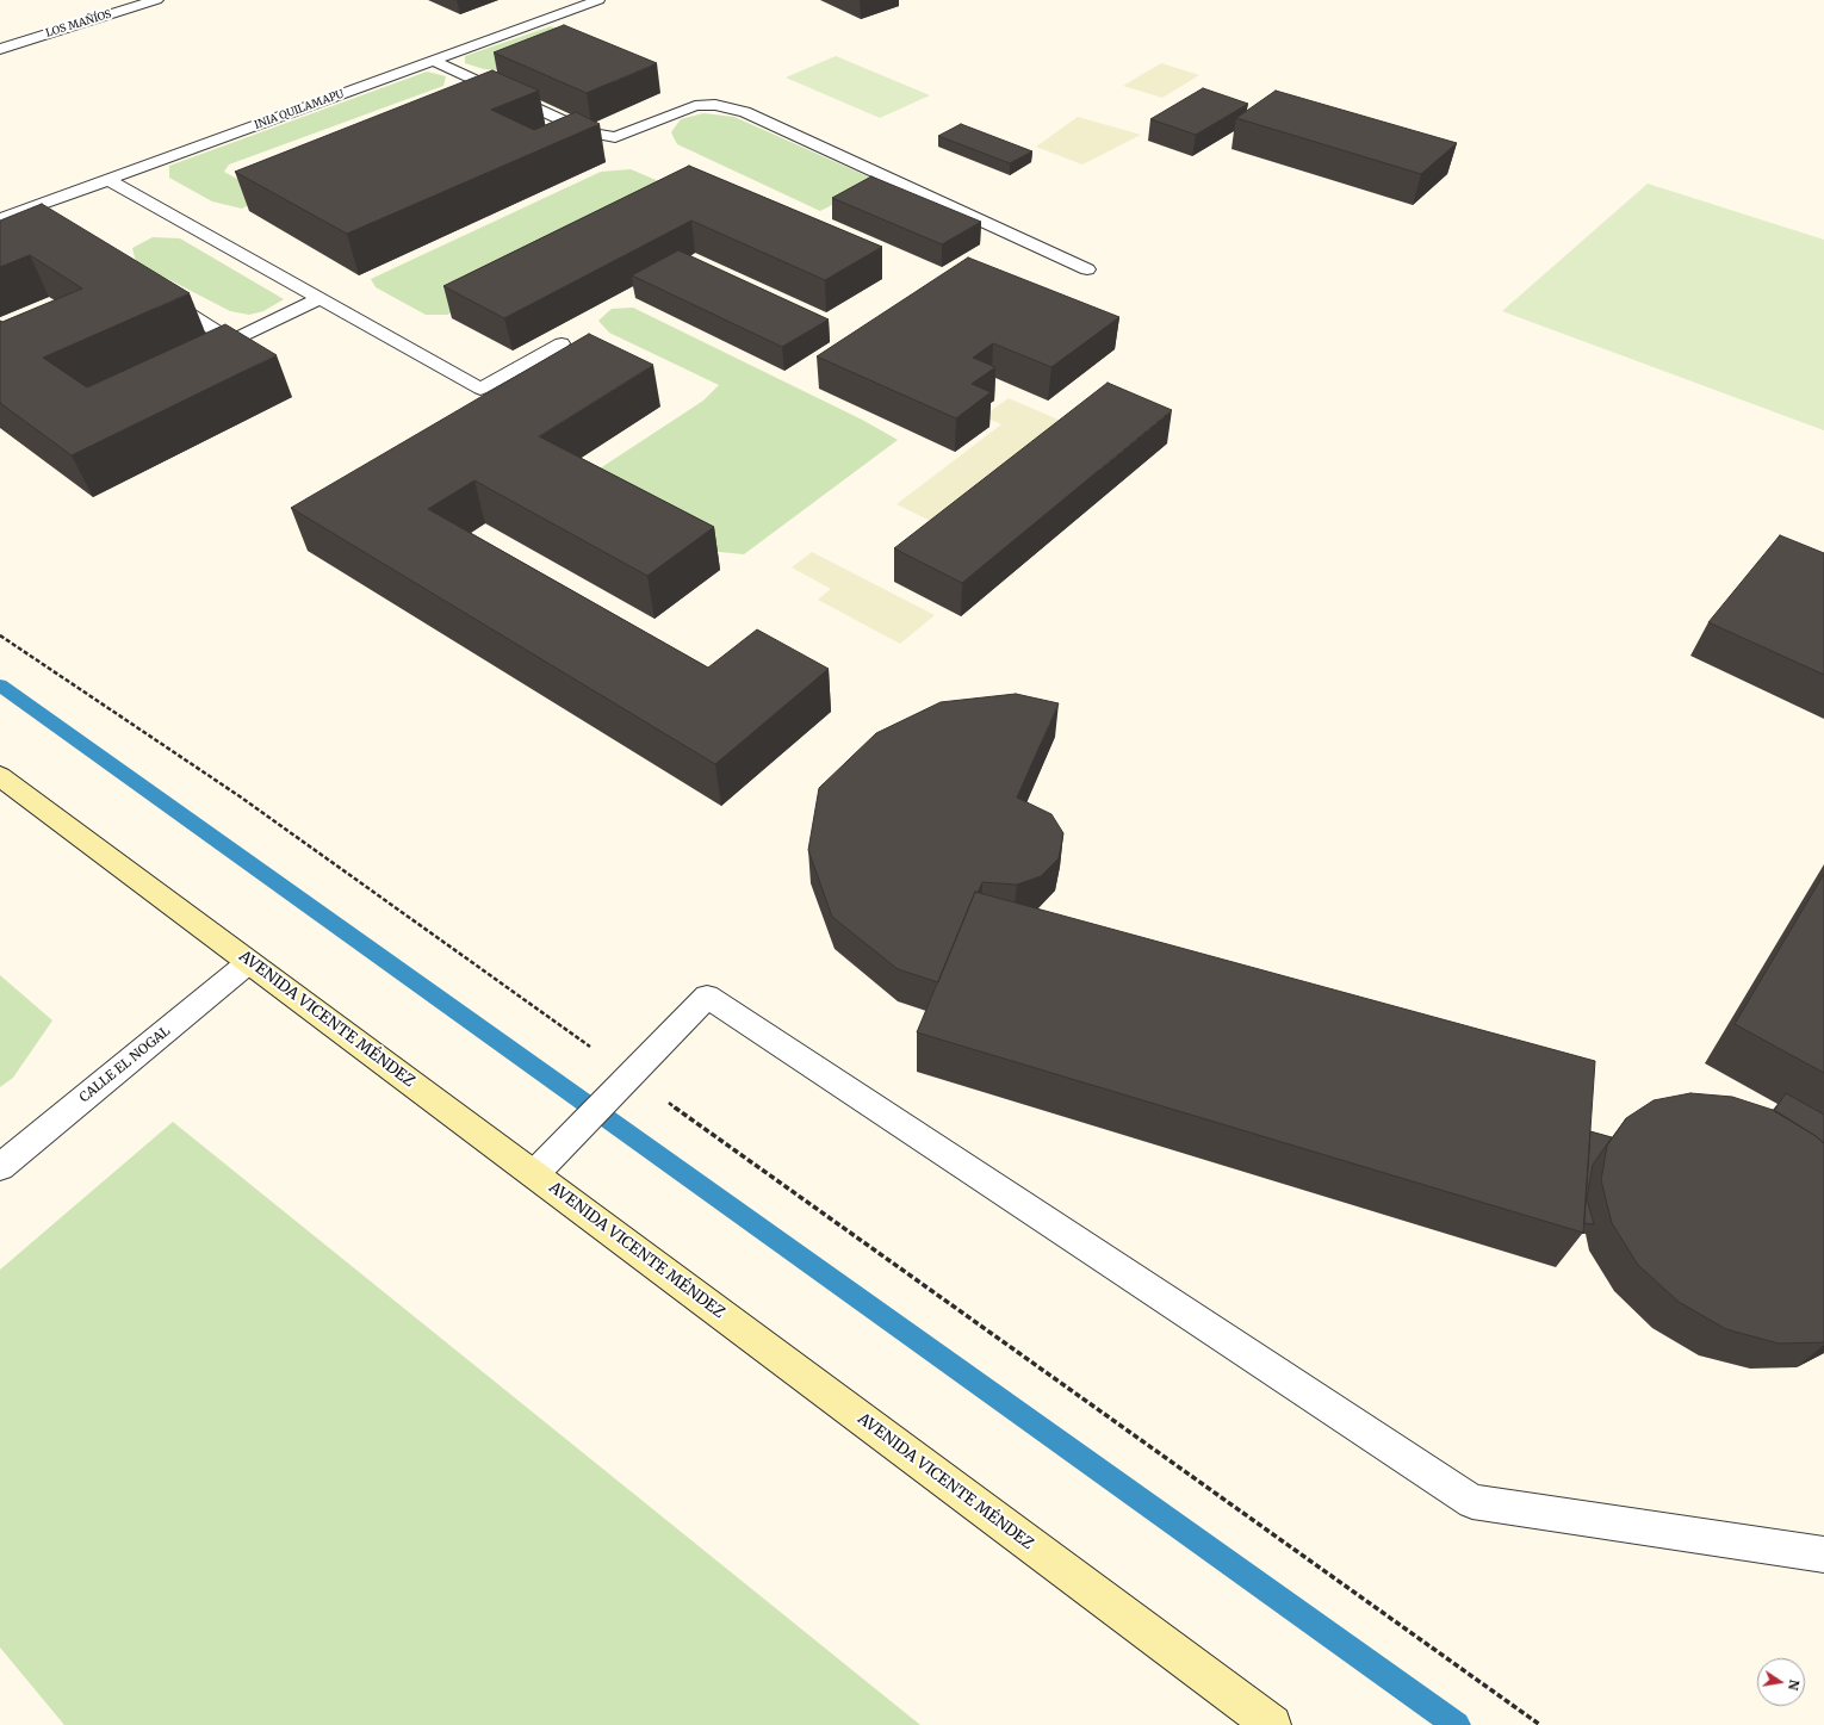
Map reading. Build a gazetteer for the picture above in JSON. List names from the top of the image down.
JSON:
{
  "streets": {
    "main road": ["AVENIDA VICENTE MÉNDEZ"],
    "street": ["LOS MAÑÍOS"],
    "lane": ["INIA QUILAMAPU", "CALLE EL NOGAL"]
  },
  "crossings": [
    ["AVENIDA VICENTE MÉNDEZ", "CALLE EL NOGAL"]
  ],
  "north": "right"
}
